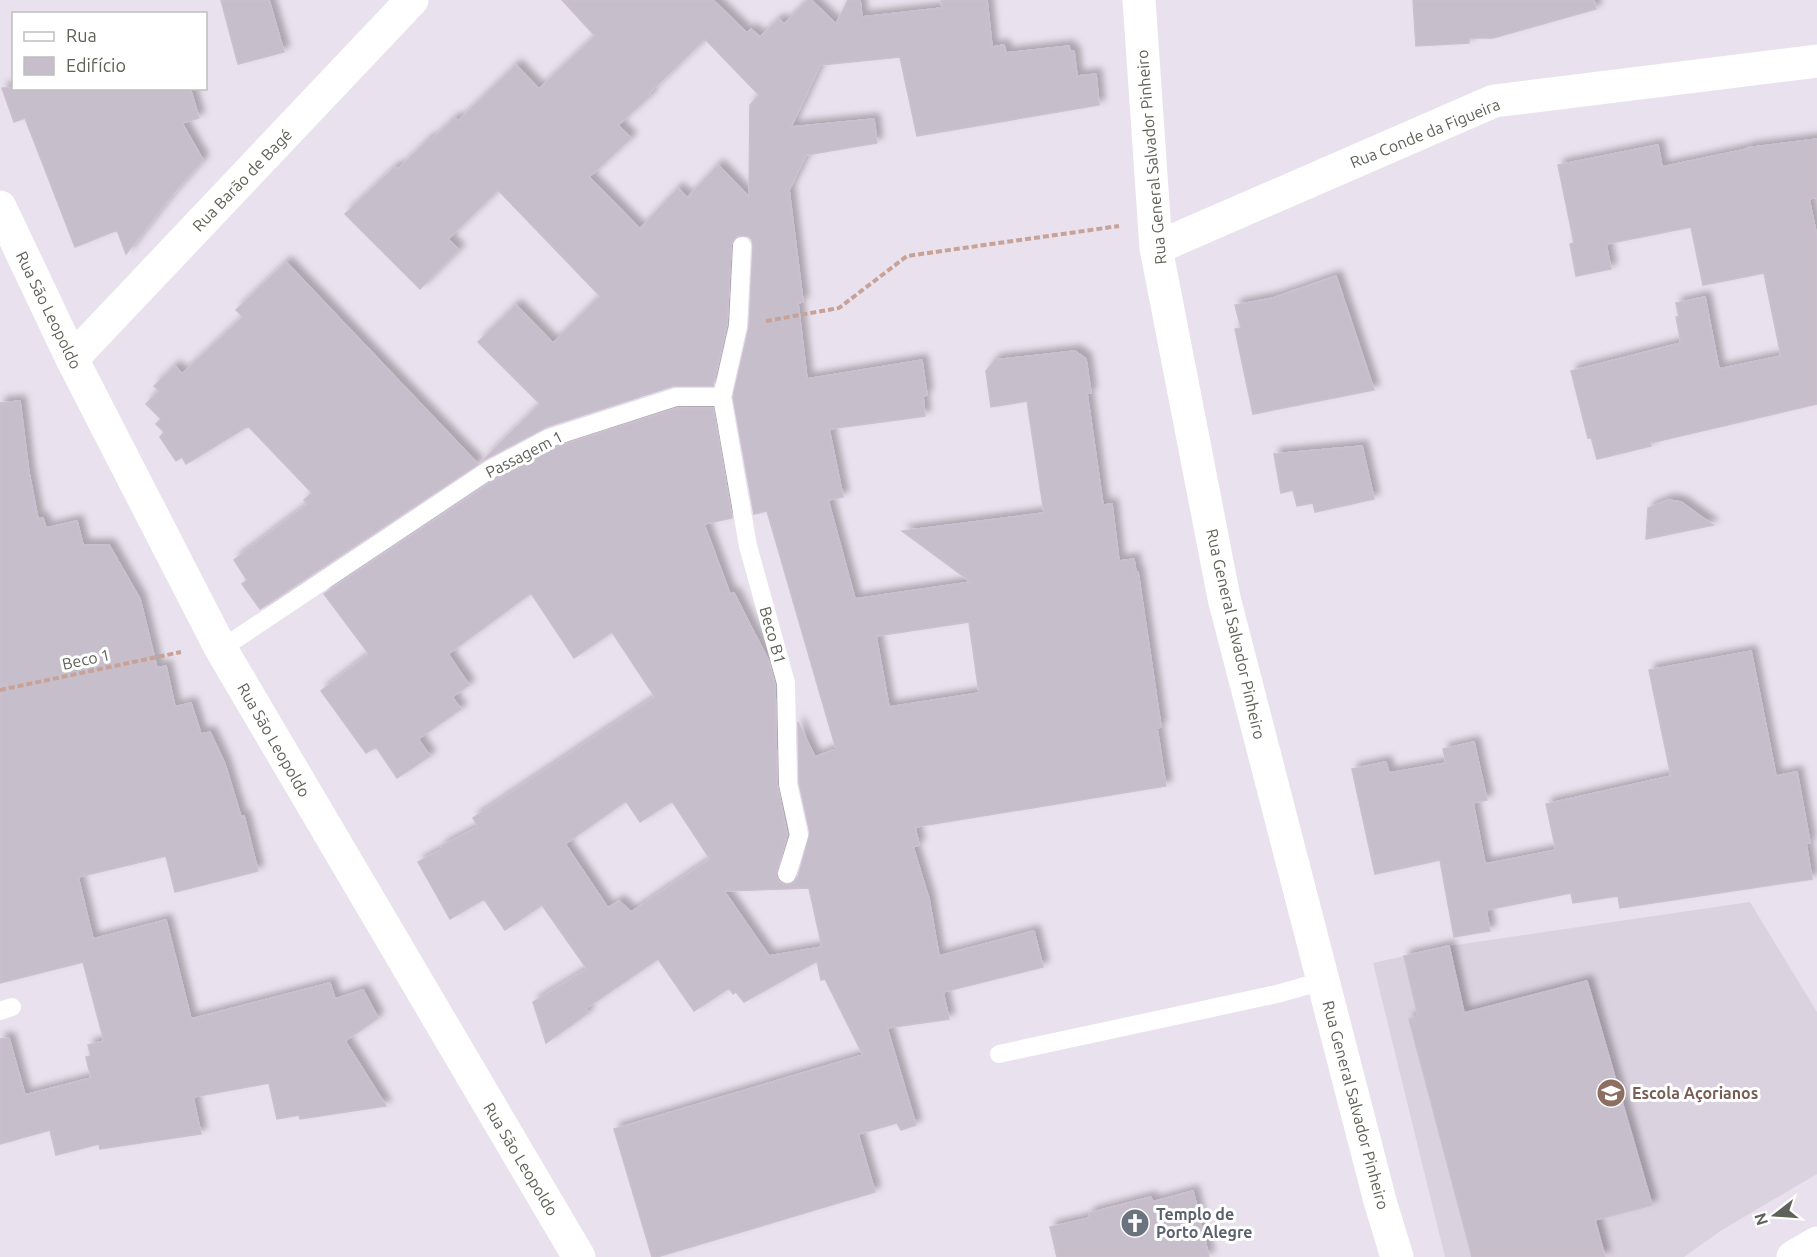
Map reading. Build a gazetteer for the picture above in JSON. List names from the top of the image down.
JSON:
{
  "streets": {
    "street": [
      "Rua Conde da Figueira",
      "Rua General Salvador Pinheiro",
      "Rua Barão de Bagé",
      "Rua São Leopoldo"
    ],
    "lane": ["Passagem 1", "Beco B1"],
    "path": ["Beco 1"]
  },
  "crossings": [
    ["Rua Conde da Figueira", "Rua General Salvador Pinheiro"],
    ["Rua Barão de Bagé", "Rua São Leopoldo"],
    ["Rua São Leopoldo", "Passagem 1"],
    ["Passagem 1", "Beco B1"]
  ],
  "places": {
    "school or university": ["Escola Açorianos"],
    "church": ["Templo de Porto Alegre"]
  },
  "legend": ["Rua", "Edifício"],
  "north": "left"
}
